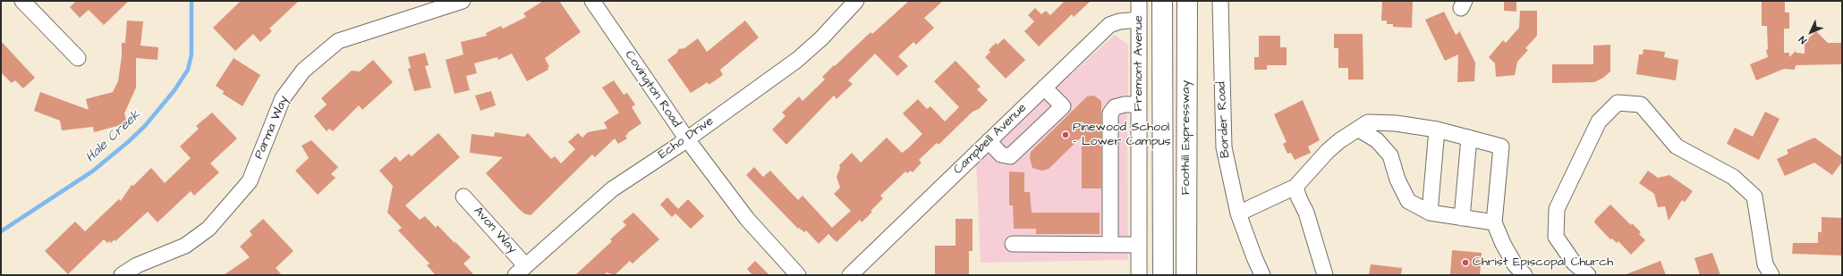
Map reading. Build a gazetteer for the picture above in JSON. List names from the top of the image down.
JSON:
{
  "streets": {
    "highway": ["Foothill Expressway"],
    "street": [
      "Fremont Avenue",
      "Covington Road",
      "Border Road",
      "Parma Way",
      "Echo Drive",
      "Campbell Avenue",
      "Avon Way"
    ]
  },
  "crossings": [
    ["Fremont Avenue", "Campbell Avenue"],
    ["Covington Road", "Echo Drive"],
    ["Echo Drive", "Avon Way"]
  ],
  "water": ["Hale Creek"],
  "places": ["Pinewood School - Lower Campus", "Christ Episcopal Church"],
  "north": "bottom left"
}
